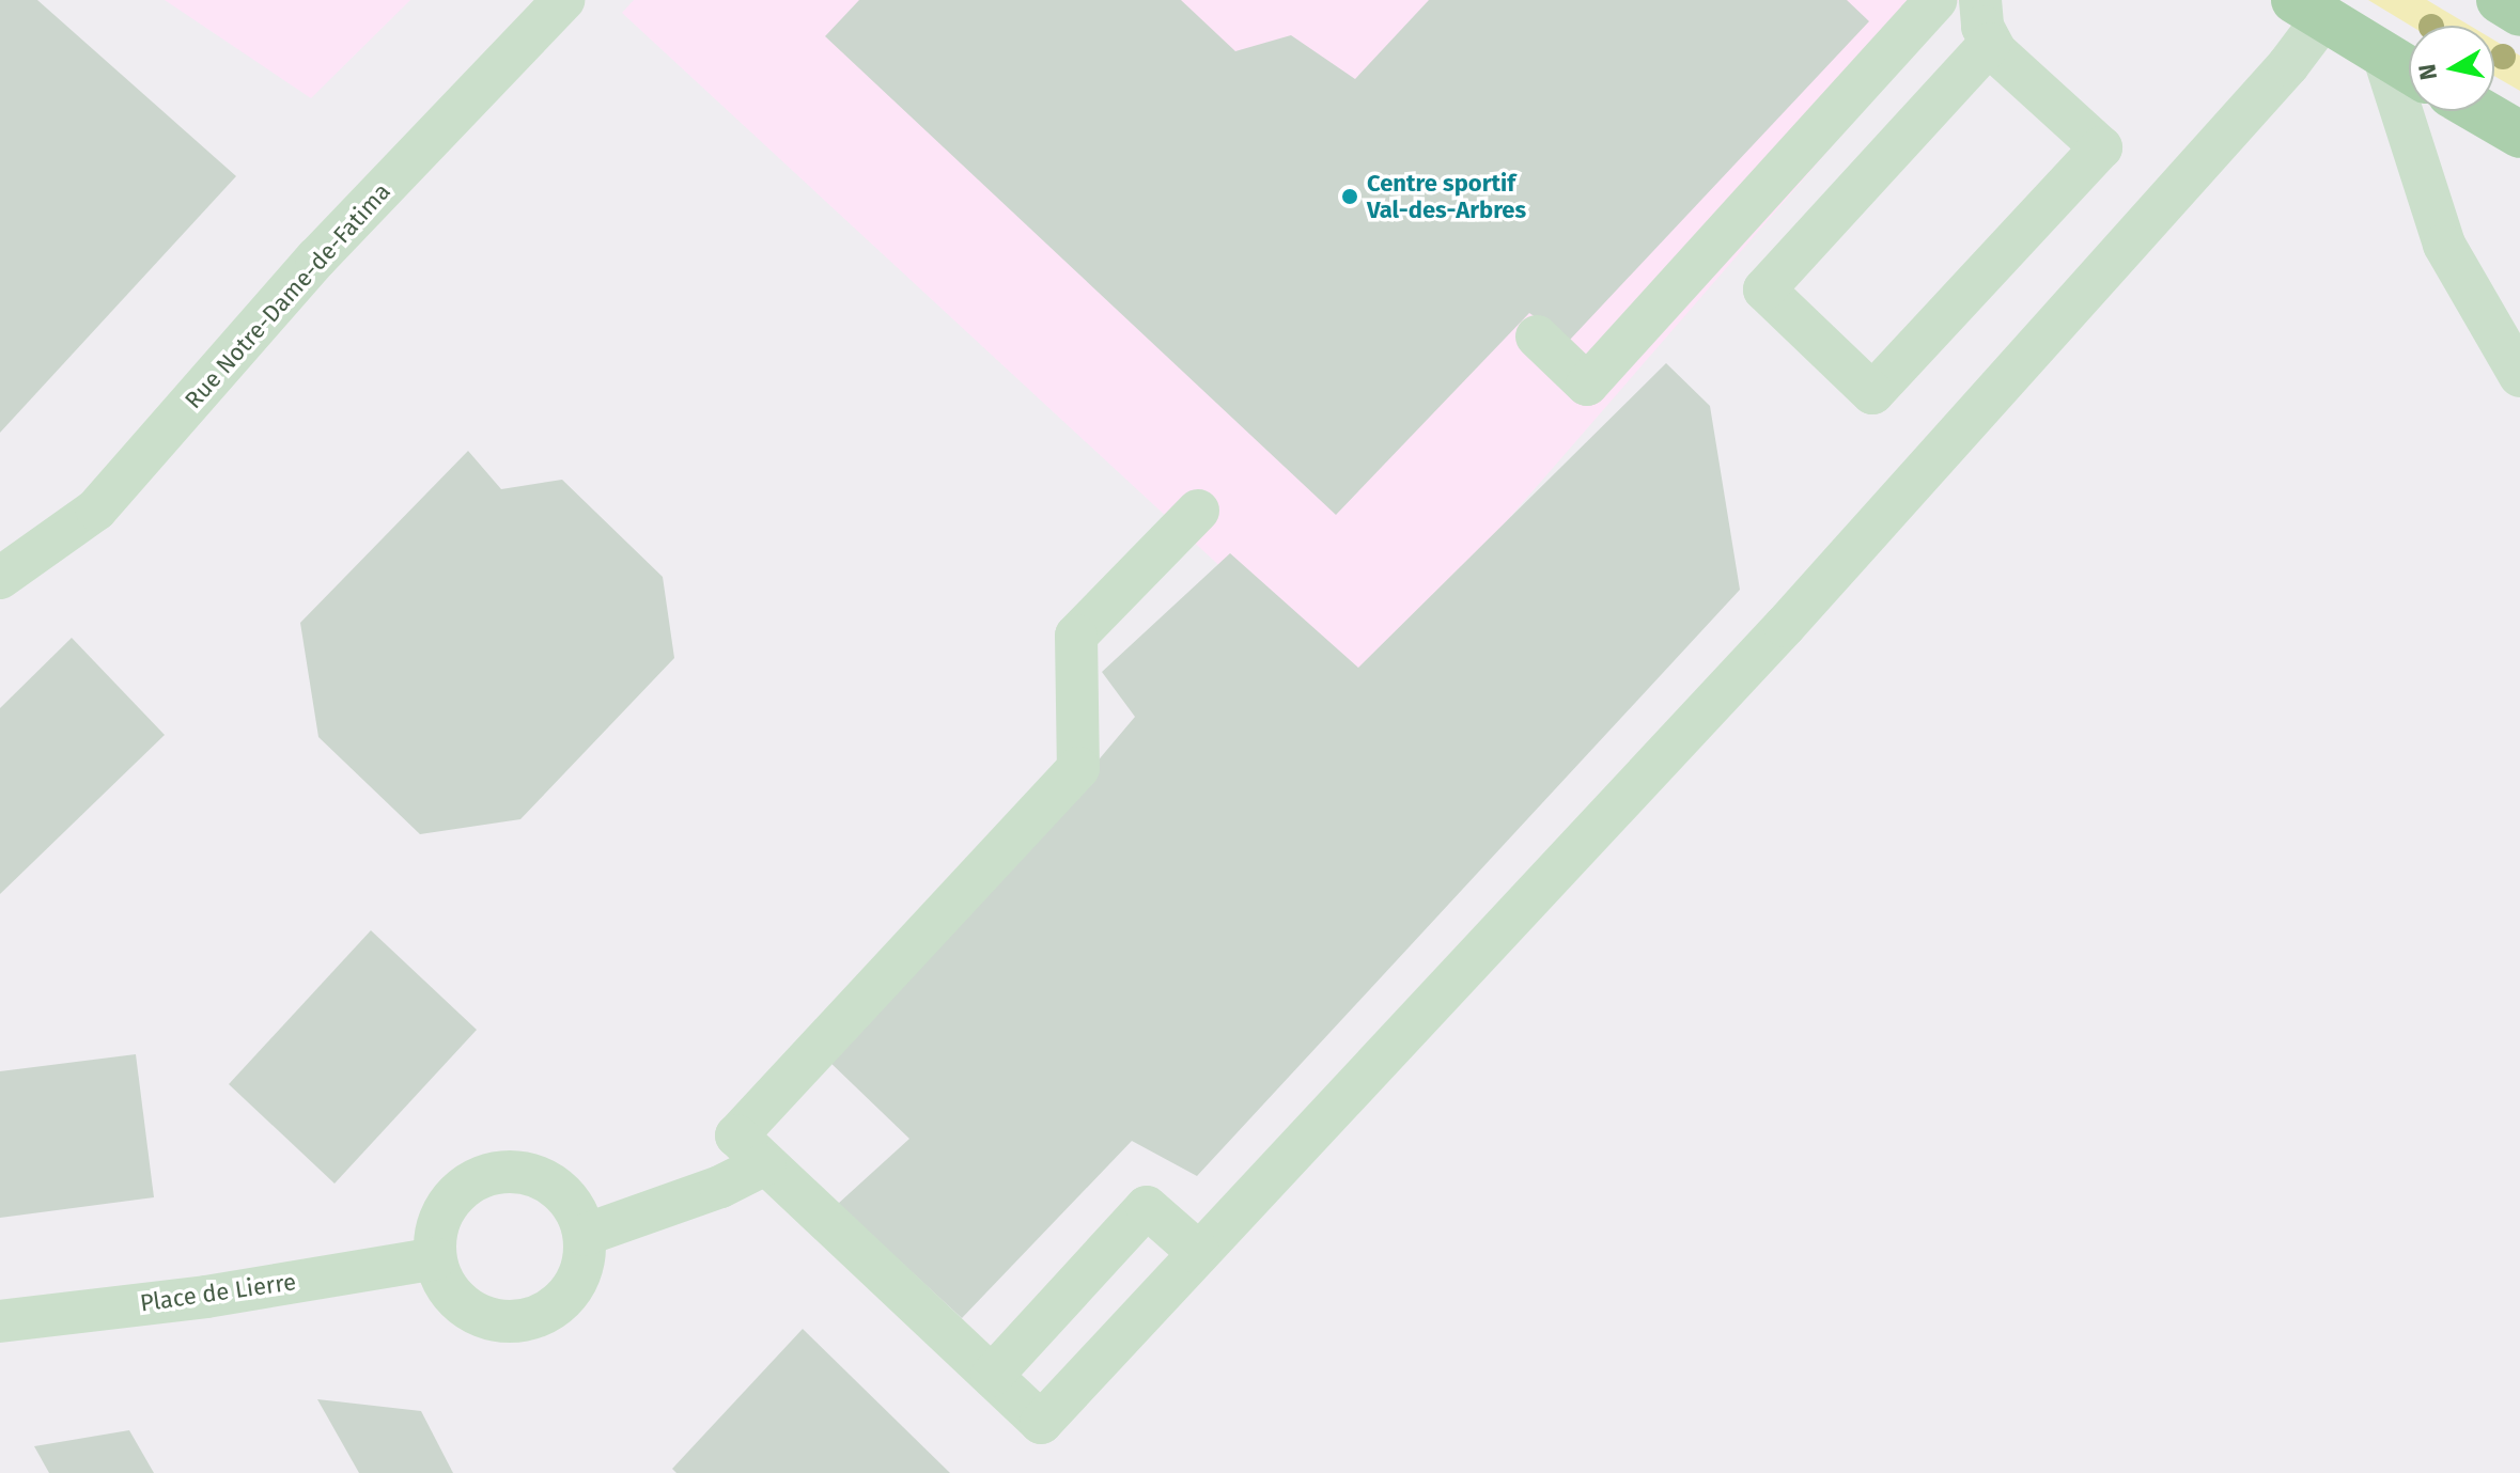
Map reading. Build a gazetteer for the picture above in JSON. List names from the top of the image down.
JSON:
{
  "streets": {
    "street": ["Rue Notre-Dame-de-Fatima", "Place de Lierre"]
  },
  "places": ["Centre sportif Val-des-Arbres"],
  "north": "left"
}
